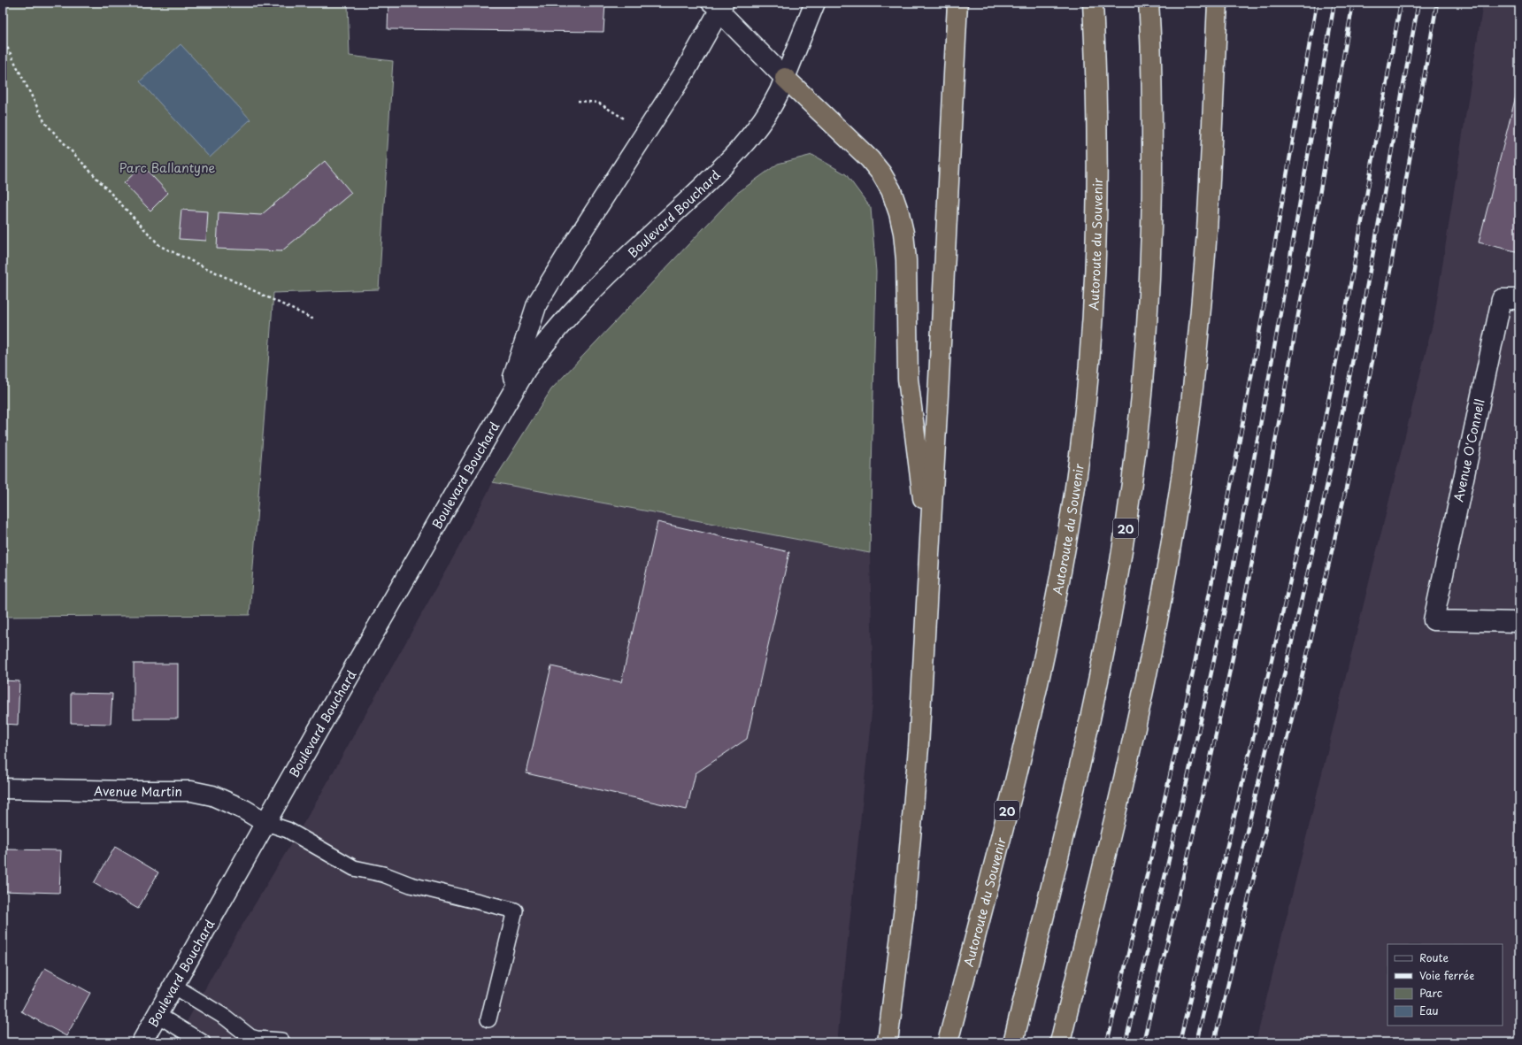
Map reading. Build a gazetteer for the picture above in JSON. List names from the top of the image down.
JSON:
{
  "streets": {
    "highway": ["Autoroute du Souvenir", "20"],
    "main road": ["Boulevard Bouchard", "Avenue O'Connell", "Avenue Martin"]
  },
  "crossings": [
    ["Boulevard Bouchard", "Avenue Martin"]
  ],
  "parks": ["Parc Ballantyne"],
  "legend": [
    "Route",
    "Voie ferrée",
    "Parc",
    "Eau"
  ]
}
